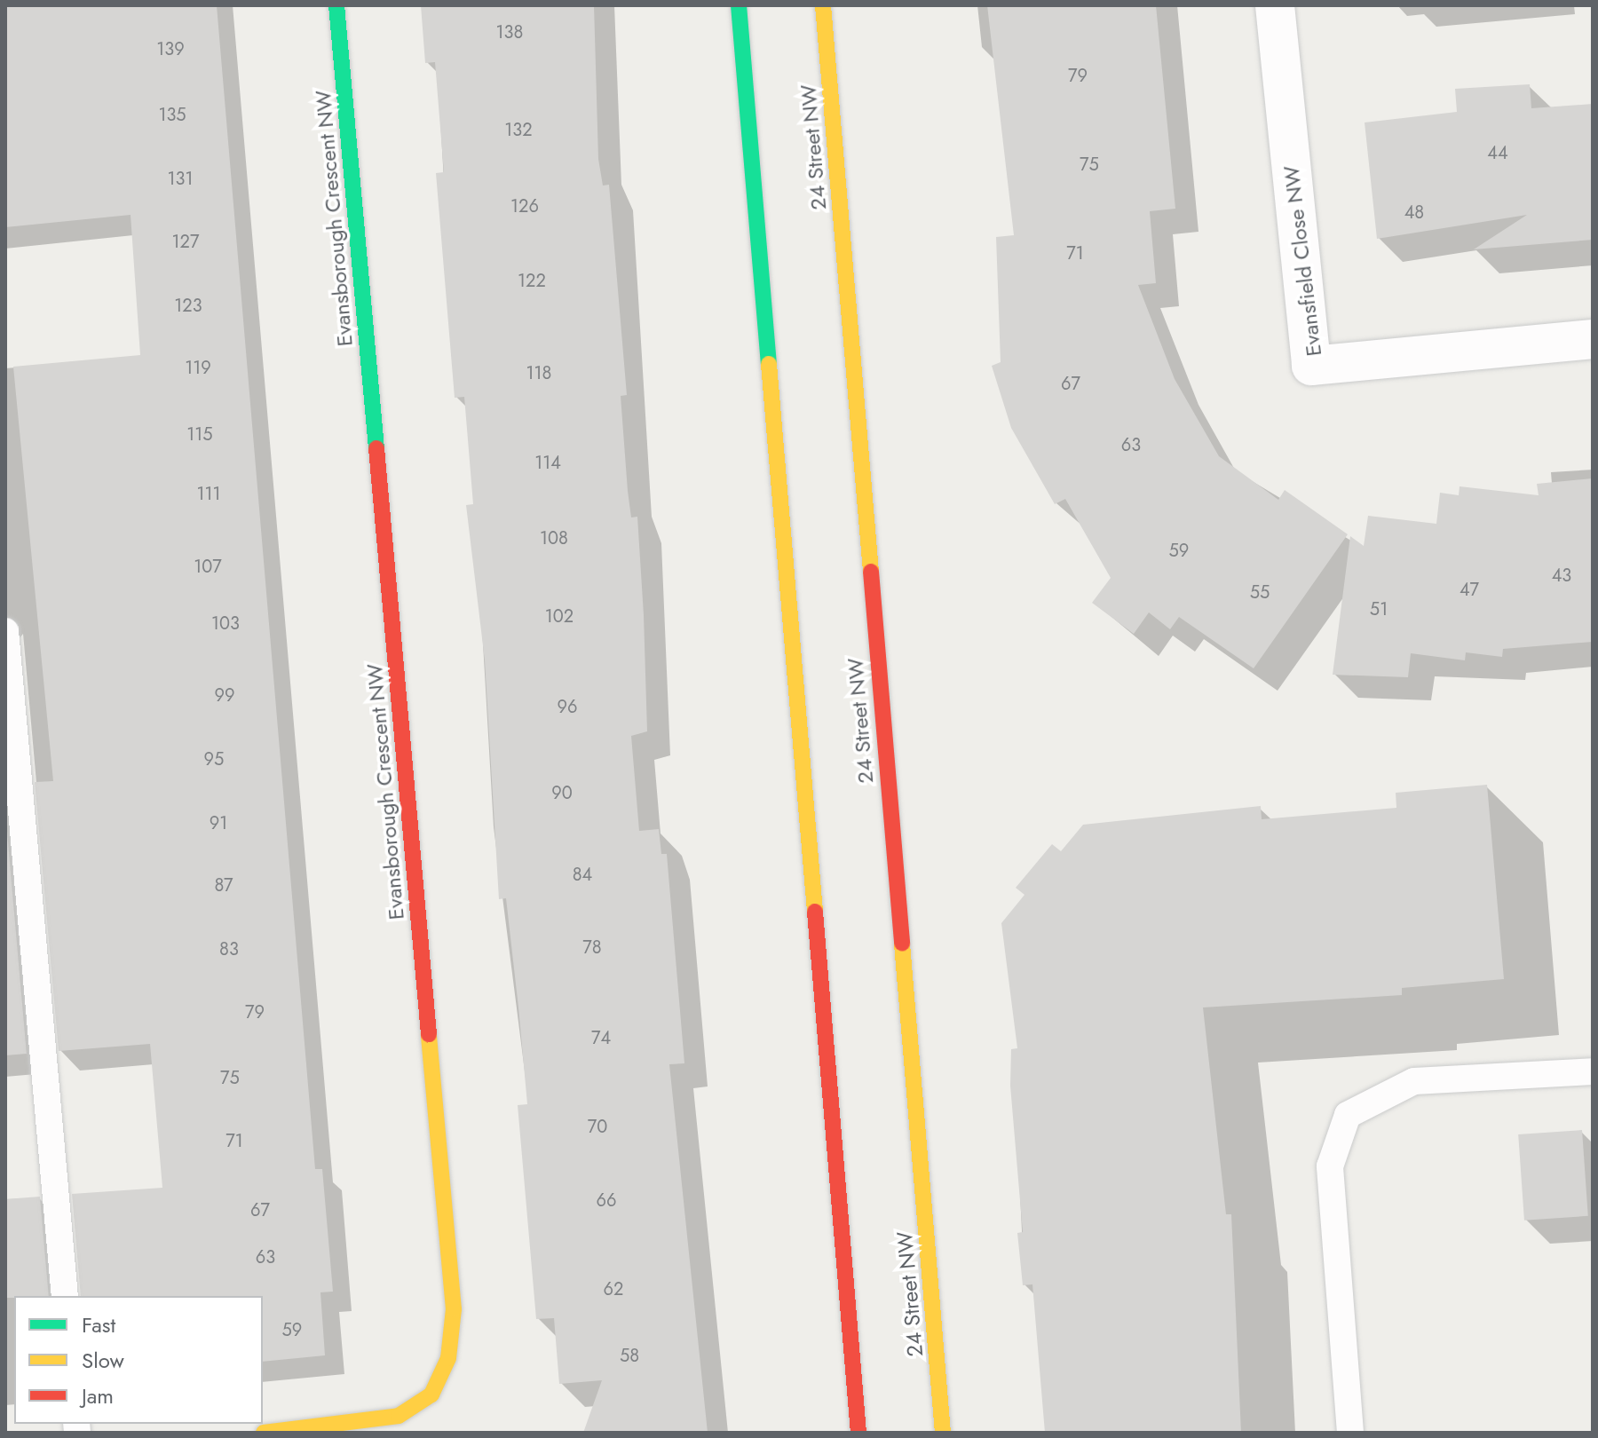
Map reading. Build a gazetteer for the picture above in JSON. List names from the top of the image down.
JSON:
{
  "streets": {
    "street": ["24 Street NW", "Evansborough Crescent NW", "Evansfield Close NW"]
  },
  "house_numbers": [
    "138",
    "139",
    "79",
    "135",
    "132",
    "44",
    "75",
    "131",
    "126",
    "48",
    "127",
    "71",
    "122",
    "123",
    "119",
    "118",
    "67",
    "115",
    "63",
    "114",
    "111",
    "108",
    "59",
    "107",
    "43",
    "47",
    "55",
    "51",
    "102",
    "103",
    "99",
    "96",
    "95",
    "90",
    "91",
    "84",
    "87",
    "78",
    "83",
    "79",
    "74",
    "75",
    "70",
    "71",
    "66",
    "67",
    "63",
    "62",
    "59",
    "58"
  ],
  "legend": ["Fast", "Slow", "Jam"]
}
